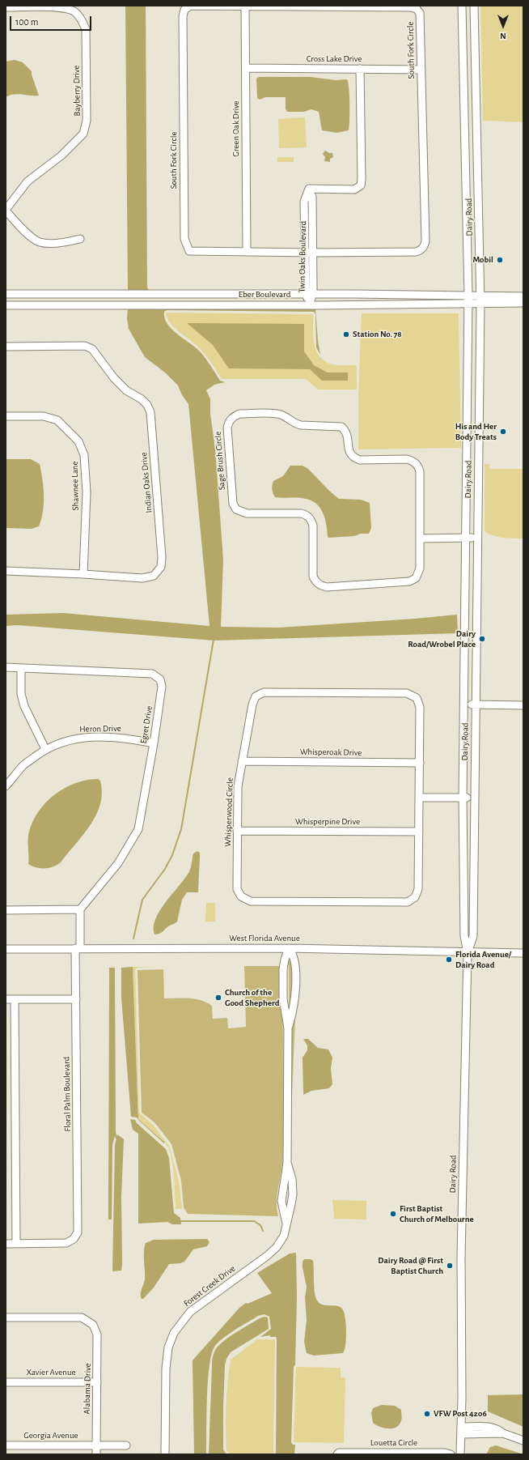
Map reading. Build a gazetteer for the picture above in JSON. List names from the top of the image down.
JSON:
{
  "streets": {
    "street": [
      "South Fork Circle",
      "Cross Lake Drive",
      "Bayberry Drive",
      "Green Oak Drive",
      "Dairy Road",
      "Twin Oaks Boulevard",
      "Eber Boulevard",
      "Sage Brush Circle",
      "Indian Oaks Drive",
      "Shawnee Lane",
      "Egret Drive",
      "Heron Drive",
      "Whisperoak Drive",
      "Whisperwood Circle",
      "Whisperpine Drive",
      "West Florida Avenue",
      "Floral Palm Boulevard",
      "Forest Creek Drive",
      "Xavier Avenue",
      "Alabama Drive",
      "Georgia Avenue",
      "Louetta Circle"
    ]
  },
  "crossings": [
    ["South Fork Circle", "Cross Lake Drive"],
    ["South Fork Circle", "Green Oak Drive"],
    ["South Fork Circle", "Twin Oaks Boulevard"],
    ["Cross Lake Drive", "Green Oak Drive"],
    ["Dairy Road", "Eber Boulevard"],
    ["Dairy Road", "West Florida Avenue"],
    ["Twin Oaks Boulevard", "Eber Boulevard"],
    ["Indian Oaks Drive", "Shawnee Lane"],
    ["Egret Drive", "Heron Drive"],
    ["Whisperoak Drive", "Whisperwood Circle"],
    ["Whisperwood Circle", "Whisperpine Drive"],
    ["West Florida Avenue", "Floral Palm Boulevard"],
    ["West Florida Avenue", "Forest Creek Drive"],
    ["Xavier Avenue", "Alabama Drive"],
    ["Alabama Drive", "Georgia Avenue"]
  ],
  "places": [
    "Mobil",
    "Station No. 78",
    "His and Her Body Treats",
    "Dairy Road/Wrobel Place",
    "Florida Avenue/ Dairy Road",
    "Church of the Good Shepherd",
    "First Baptist Church of Melbourne",
    "Dairy Road @ First Baptist Church",
    "VFW Post 4206"
  ],
  "scale_bar": "100 m",
  "north": "bottom"
}
